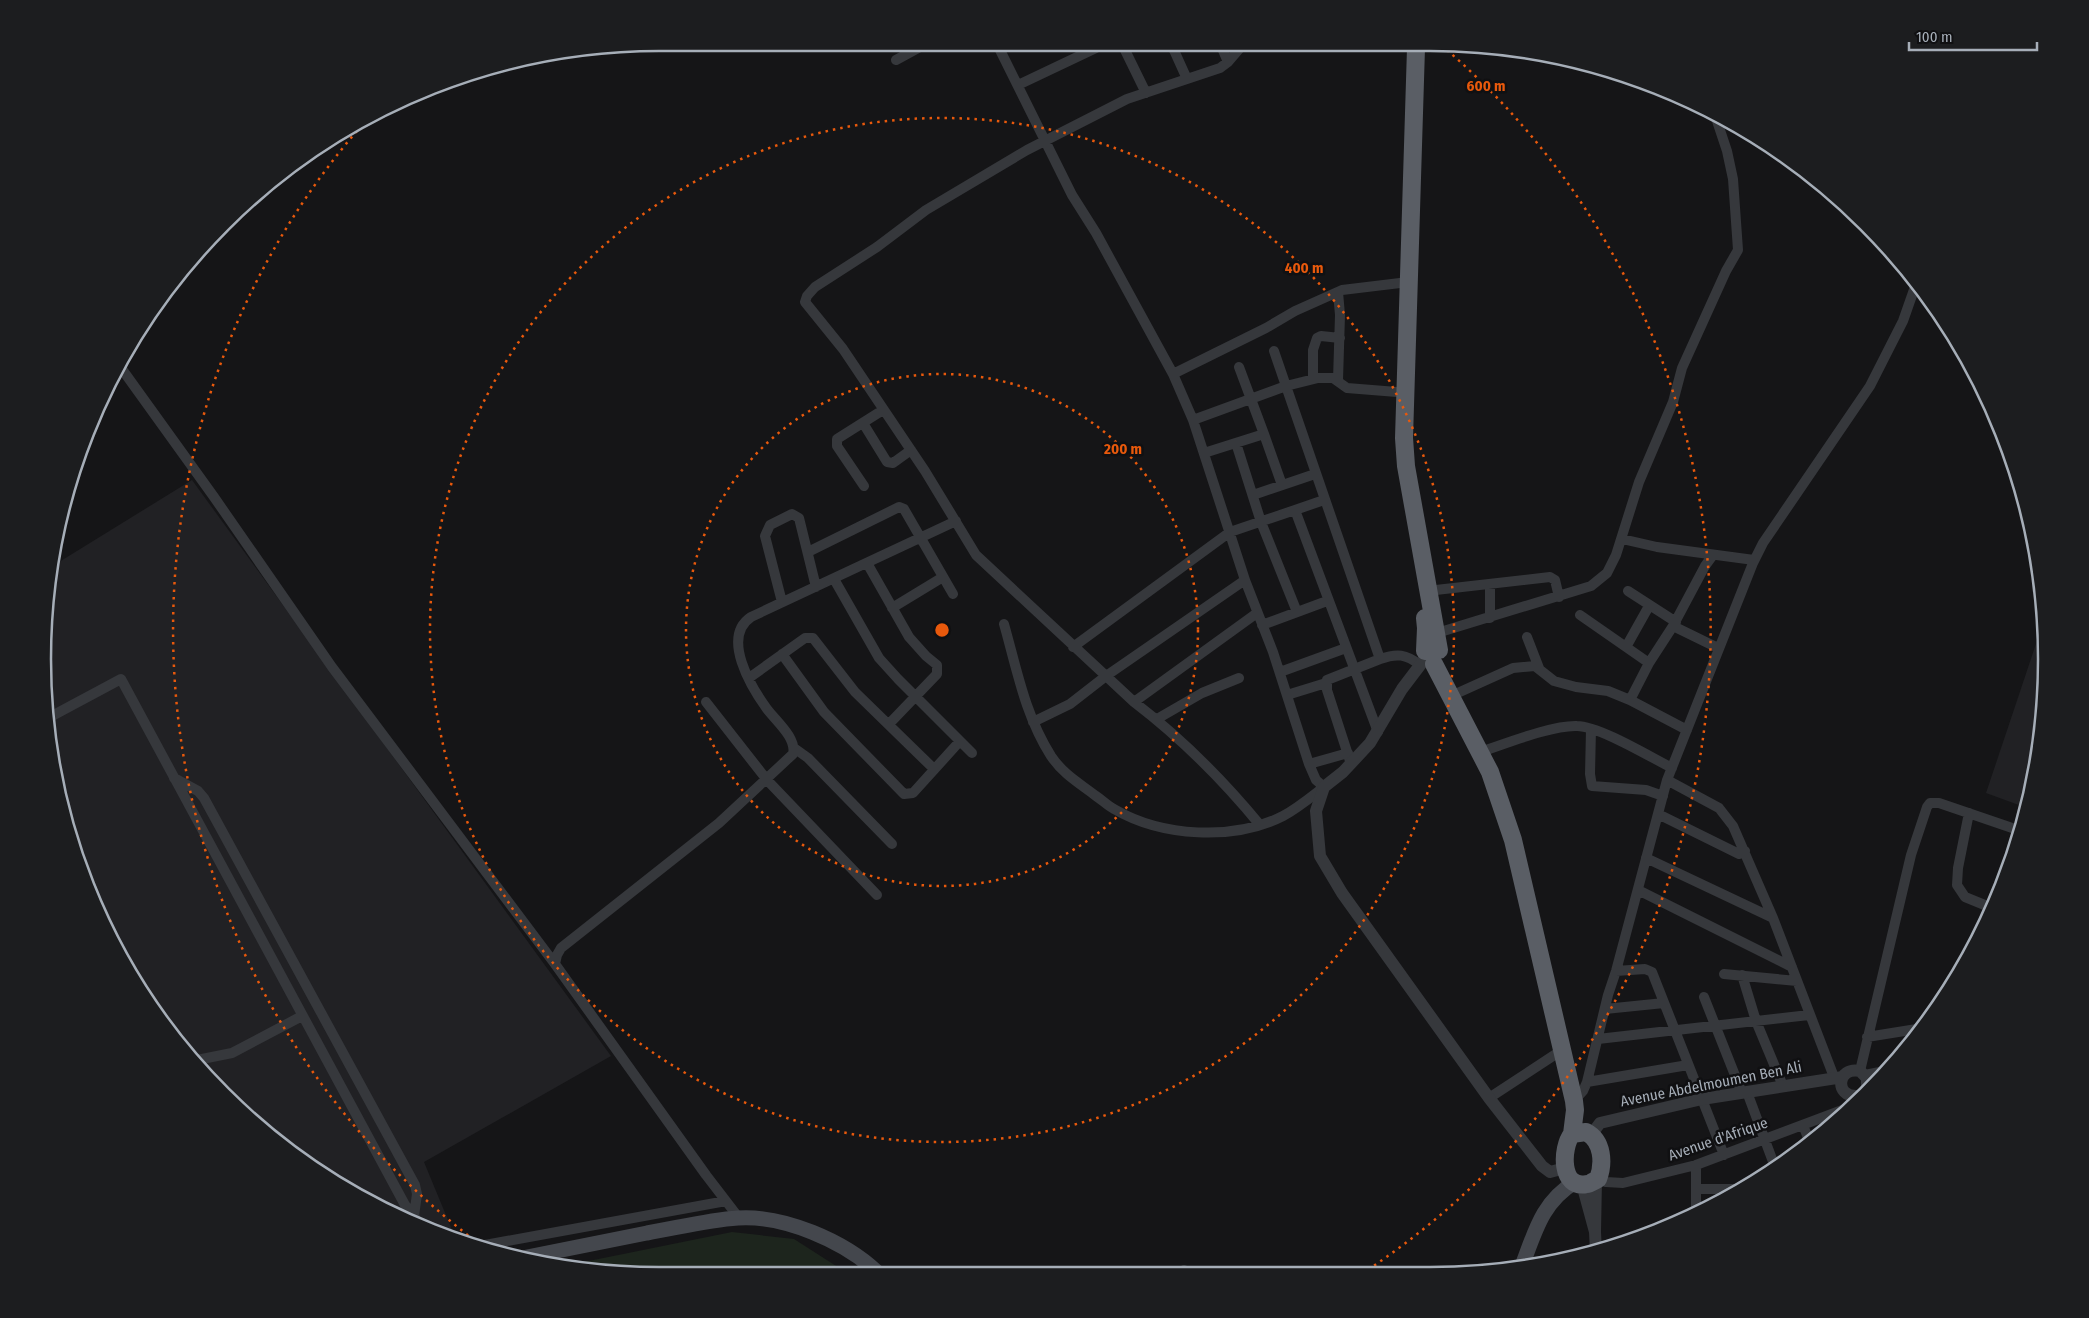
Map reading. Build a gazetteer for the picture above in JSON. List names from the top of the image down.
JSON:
{
  "streets": {
    "street": ["Avenue Abdelmoumen Ben Ali", "Avenue d'Afrique"]
  },
  "crossings": [
    ["Avenue Abdelmoumen Ben Ali", "Avenue d'Afrique"]
  ],
  "scale_bar": "100 m",
  "rings": ["600 m", "400 m", "200 m"]
}
